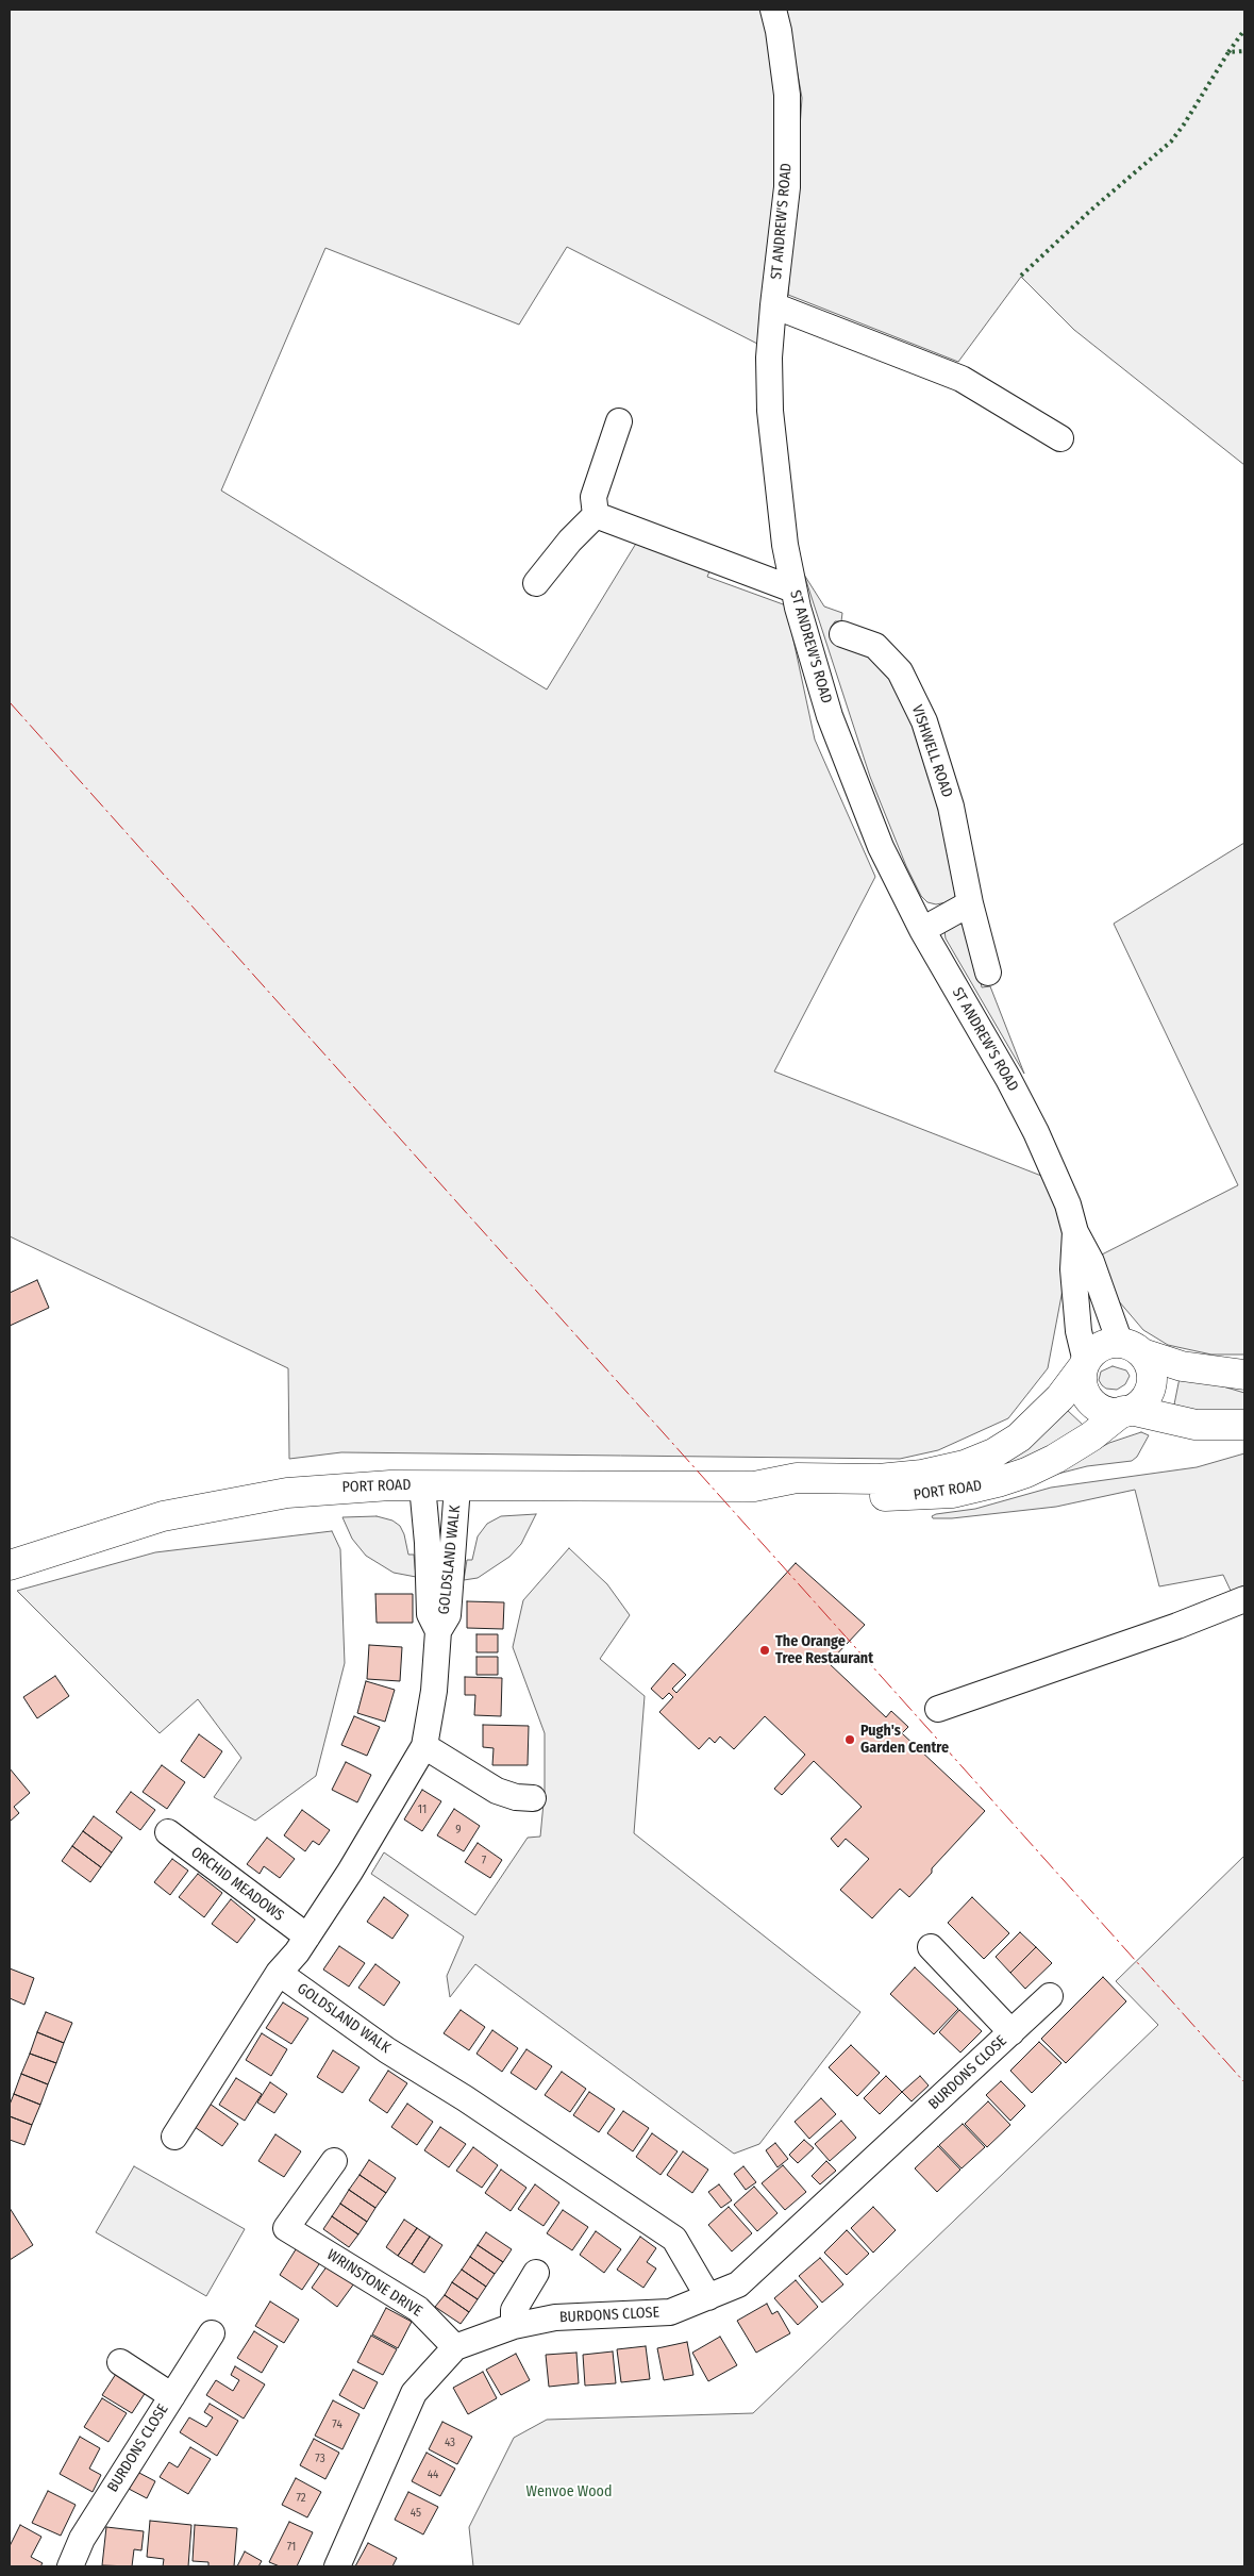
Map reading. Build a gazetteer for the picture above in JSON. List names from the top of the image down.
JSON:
{
  "streets": {
    "main road": ["PORT ROAD"],
    "street": [
      "ST ANDREW'S ROAD",
      "VISHWELL ROAD",
      "GOLDSLAND WALK",
      "ORCHID MEADOWS",
      "BURDONS CLOSE",
      "WRINSTONE DRIVE"
    ]
  },
  "crossings": [
    ["ST ANDREW'S ROAD", "PORT ROAD"],
    ["PORT ROAD", "GOLDSLAND WALK"],
    ["GOLDSLAND WALK", "ORCHID MEADOWS"],
    ["GOLDSLAND WALK", "BURDONS CLOSE"],
    ["BURDONS CLOSE", "WRINSTONE DRIVE"]
  ],
  "parks": ["Wenvoe Wood"],
  "places": ["The Orange Tree Restaurant", "Pugh's Garden Centre"],
  "house_numbers": [
    "11",
    "9",
    "7",
    "74",
    "43",
    "73",
    "44",
    "72",
    "45",
    "71"
  ]
}
